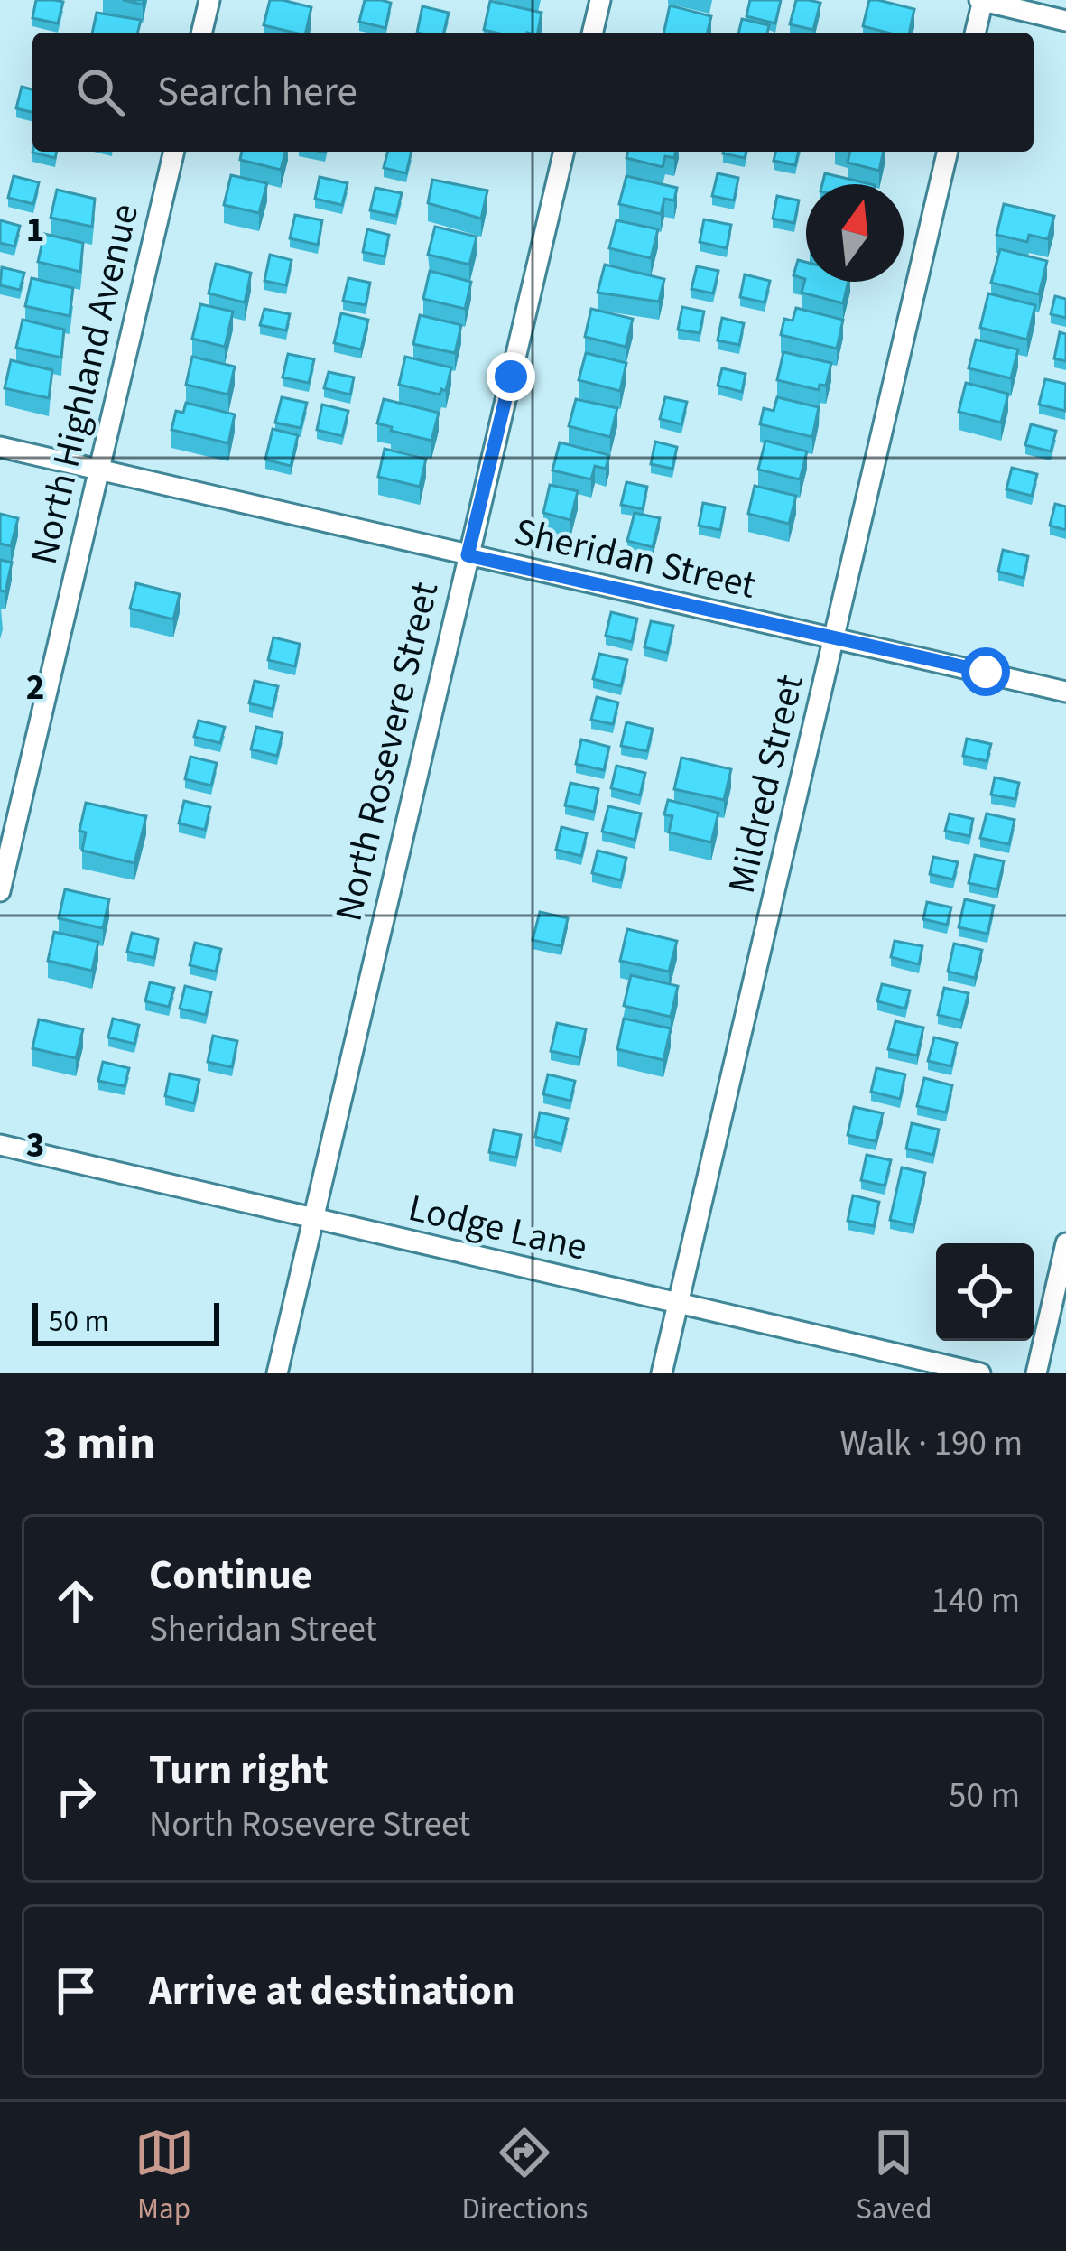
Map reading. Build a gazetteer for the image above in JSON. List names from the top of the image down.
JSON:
{
  "streets": {
    "street": [
      "North Highland Avenue",
      "Sheridan Street",
      "North Rosevere Street",
      "Mildred Street",
      "Lodge Lane"
    ]
  },
  "crossings": [
    ["North Highland Avenue", "Sheridan Street"],
    ["Sheridan Street", "North Rosevere Street"],
    ["Sheridan Street", "Mildred Street"],
    ["North Rosevere Street", "Lodge Lane"],
    ["Mildred Street", "Lodge Lane"]
  ],
  "scale_bar": "50 m",
  "north": "top",
  "page": {
    "search": "Search here",
    "scale": "50 m",
    "heading": ["3 min", "Walk · 190 m"],
    "list": [
      ["Continue", "Sheridan Street", "140 m"],
      ["Turn right", "North Rosevere Street", "50 m"],
      "Arrive at destination"
    ],
    "nav": ["Map", "Directions", "Saved"]
  },
  "grid": {
    "rows": ["1", "2", "3"]
  }
}
